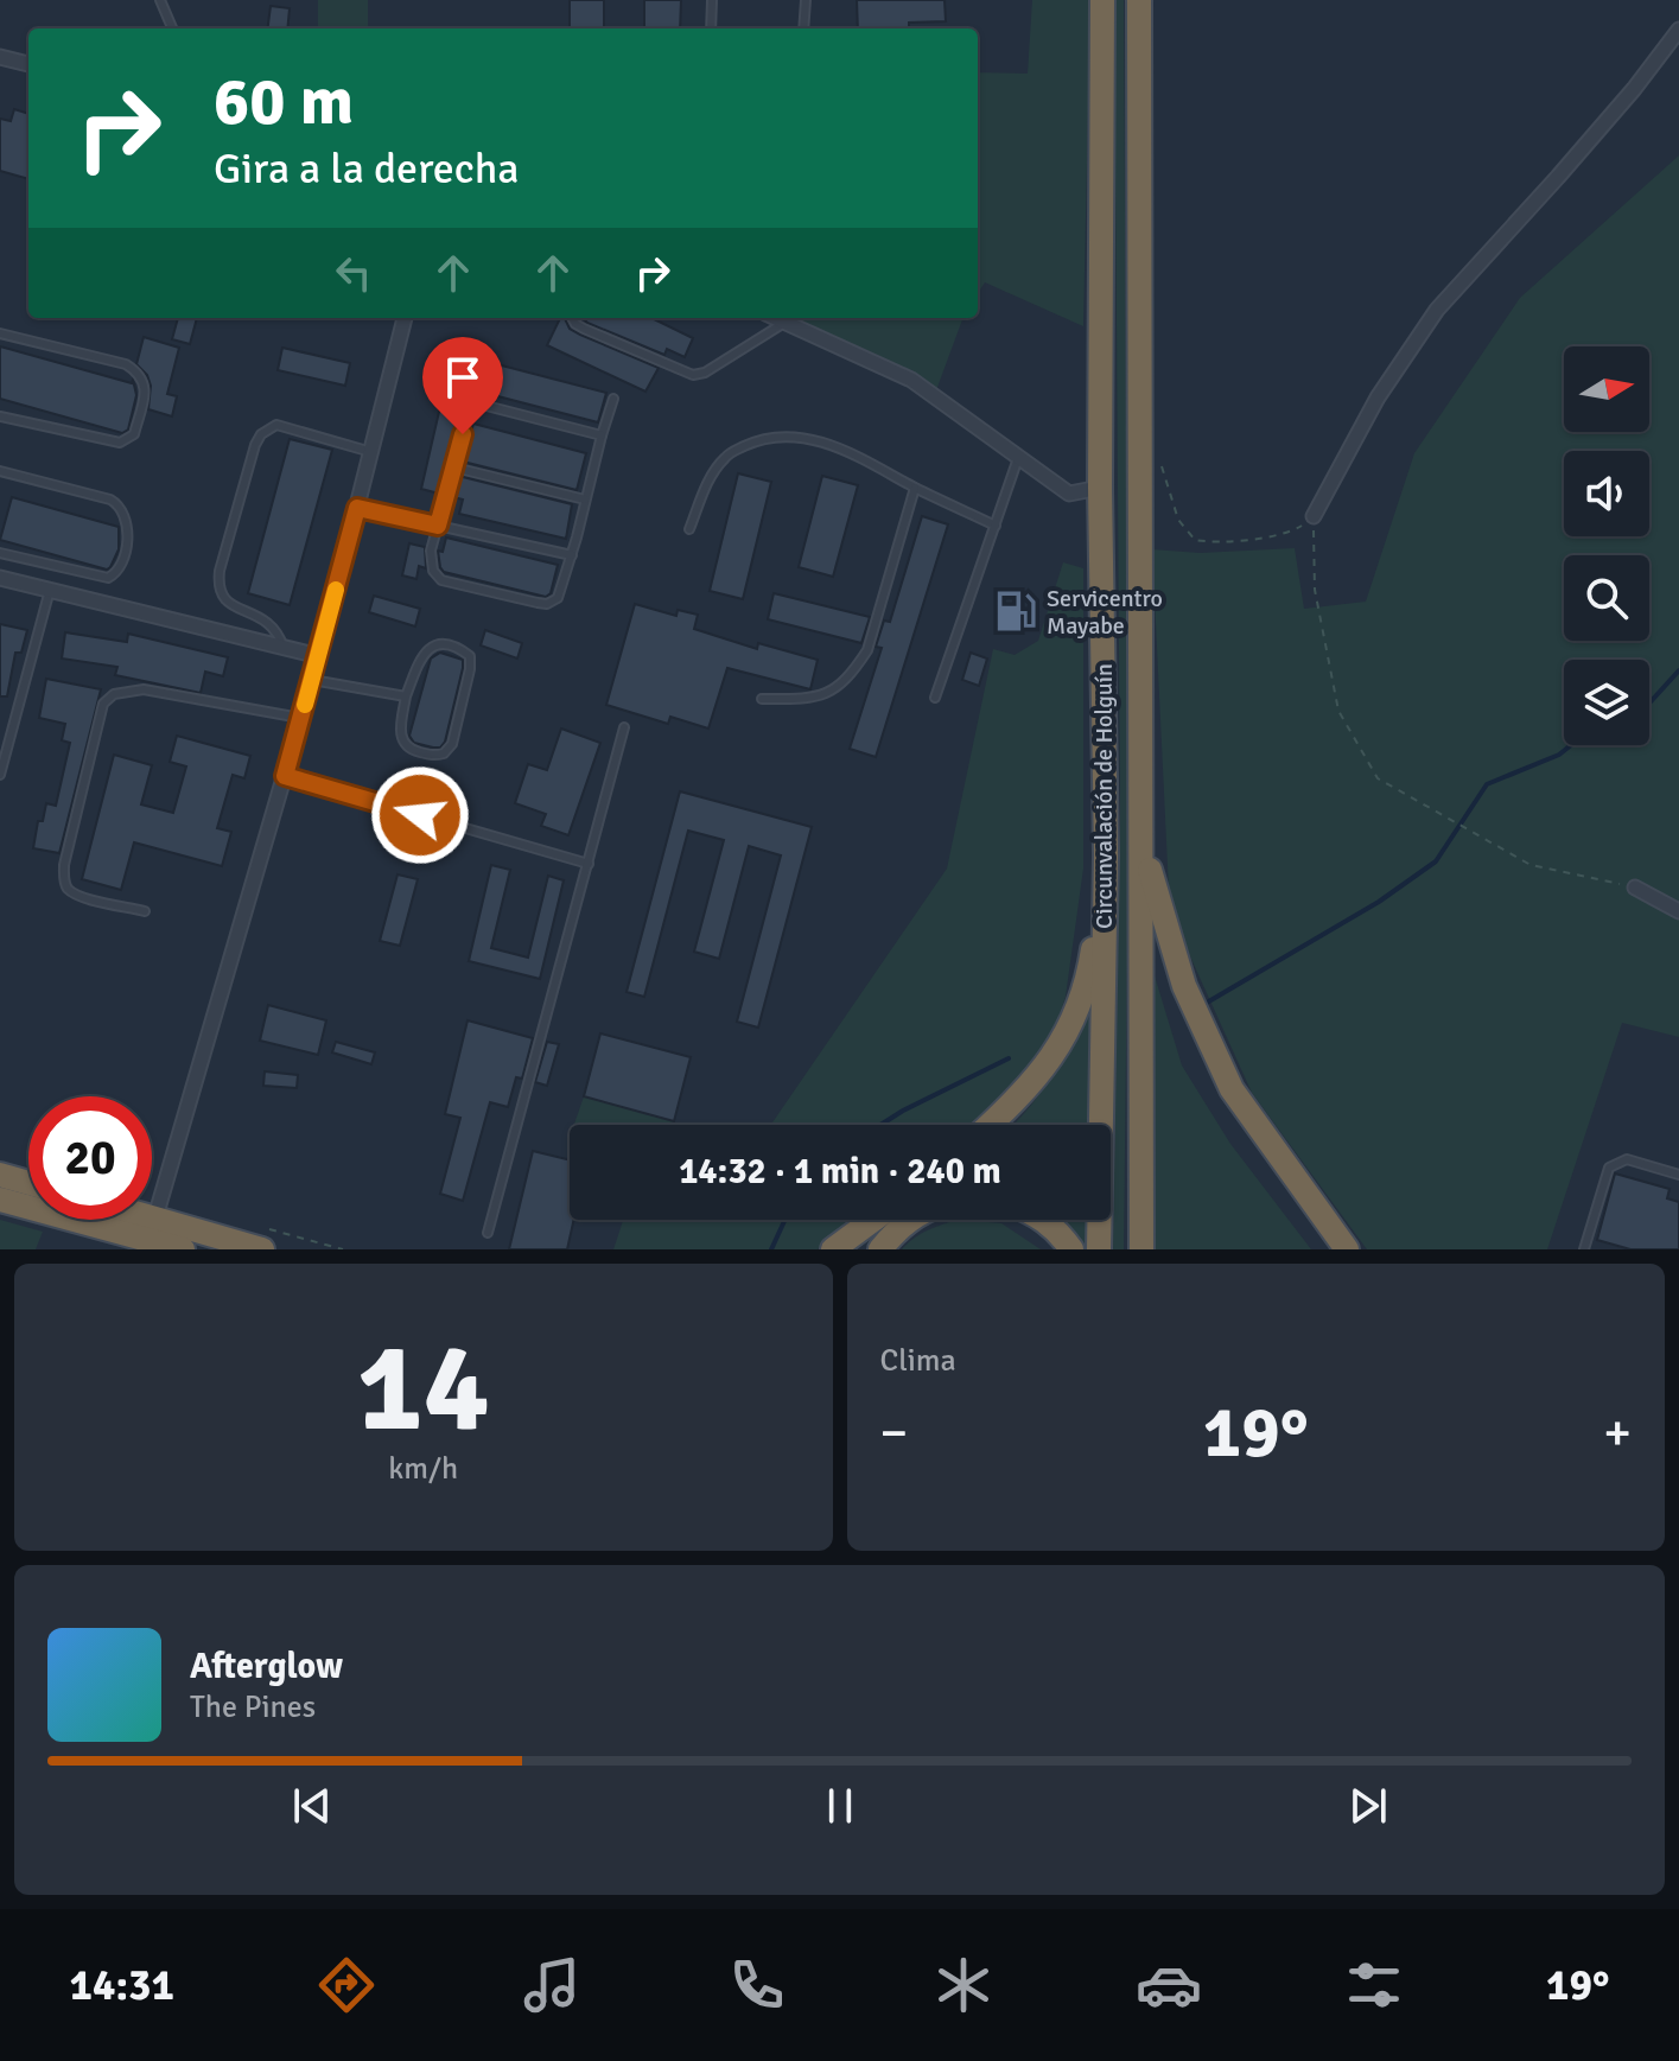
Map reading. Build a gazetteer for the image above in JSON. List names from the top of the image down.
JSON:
{
  "streets": {
    "highway": ["Circunvalación de Holguín"]
  },
  "places": {
    "fuel station": ["Servicentro Mayabe"]
  },
  "north": "right",
  "page": {
    "turn": ["60 m", "Gira a la derecha"],
    "limit": "20",
    "trip": "14:32 · 1 min · 240 m",
    "tile": [
      ["14", "km/h"],
      "Clima"
    ],
    "heat": ["−", "19°", "+"],
    "song": ["Afterglow", "The Pines"],
    "tabs": ["14:31", "19°"]
  }
}
